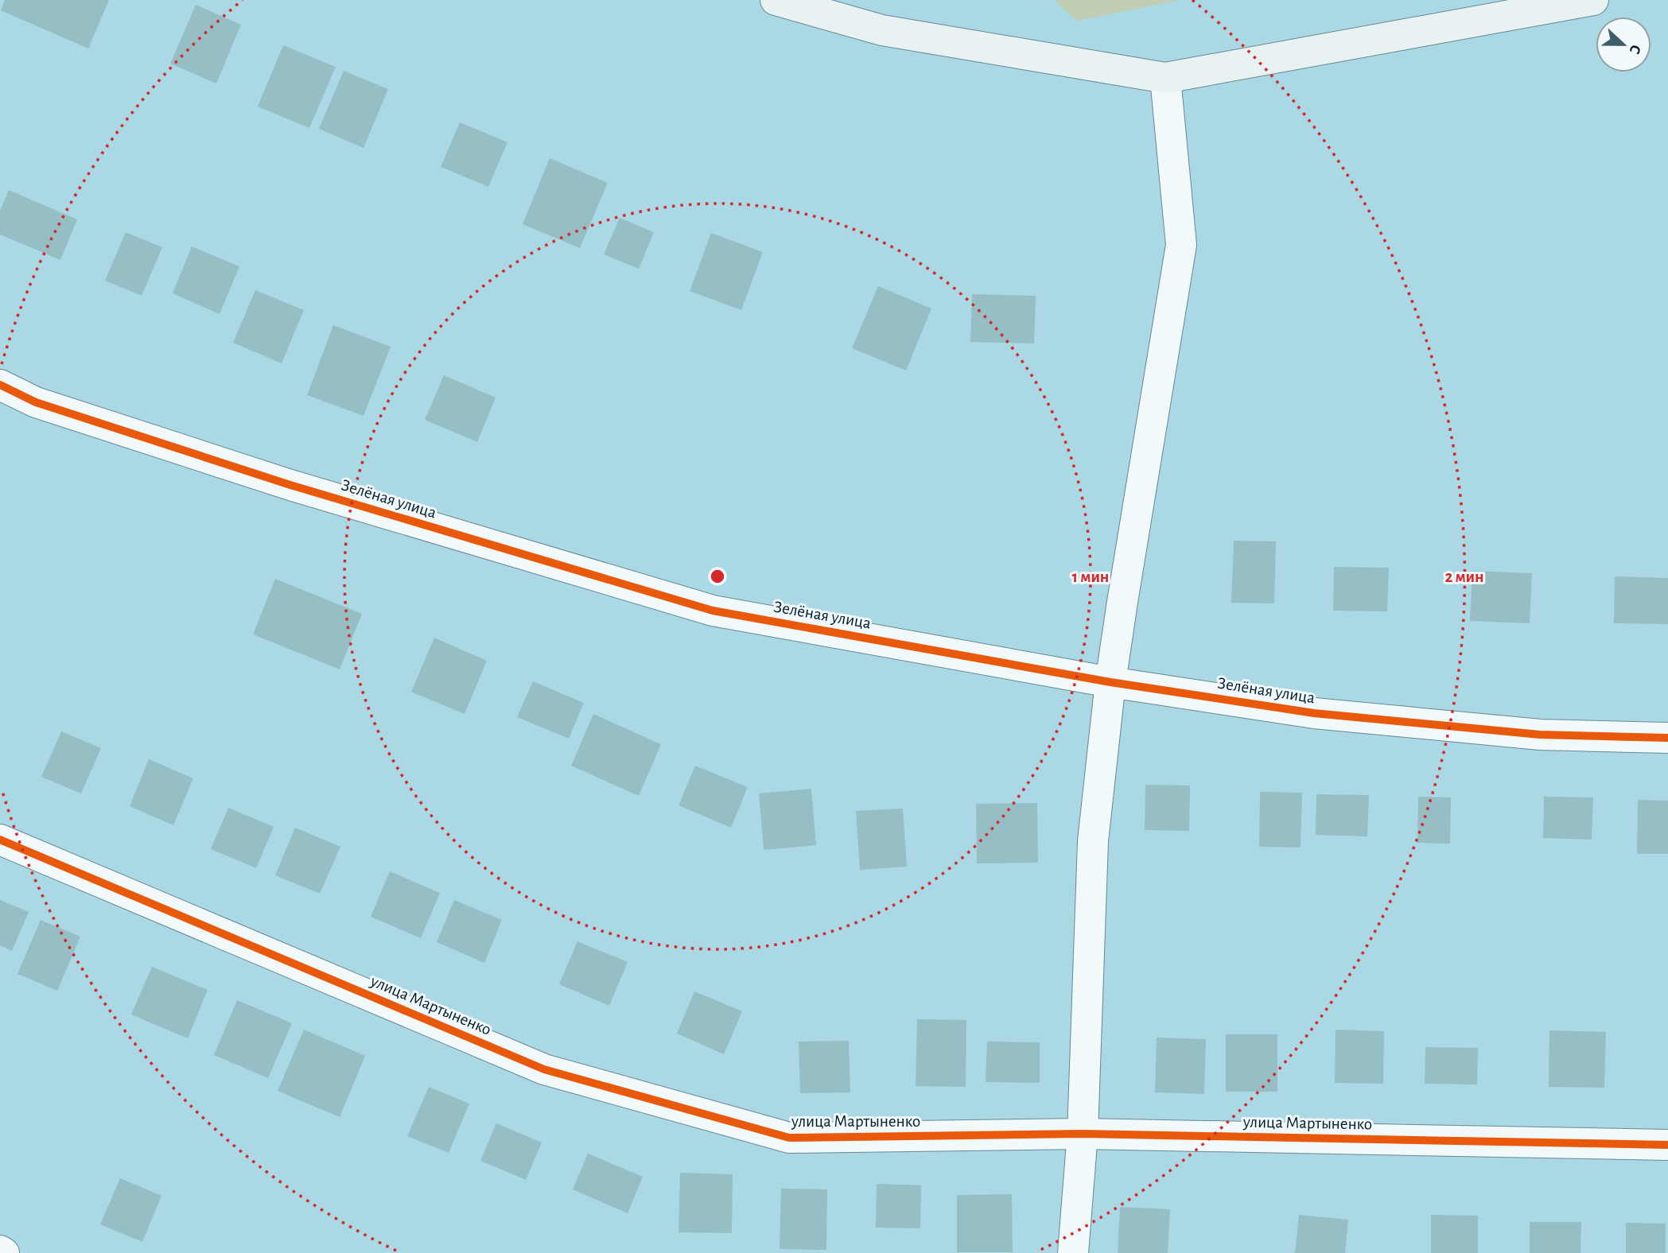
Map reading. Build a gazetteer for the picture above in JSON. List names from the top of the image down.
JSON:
{
  "streets": {
    "street": ["Зелёная улица", "улица Мартыненко"]
  },
  "north": "right",
  "rings": ["1 мин", "2 мин"]
}
